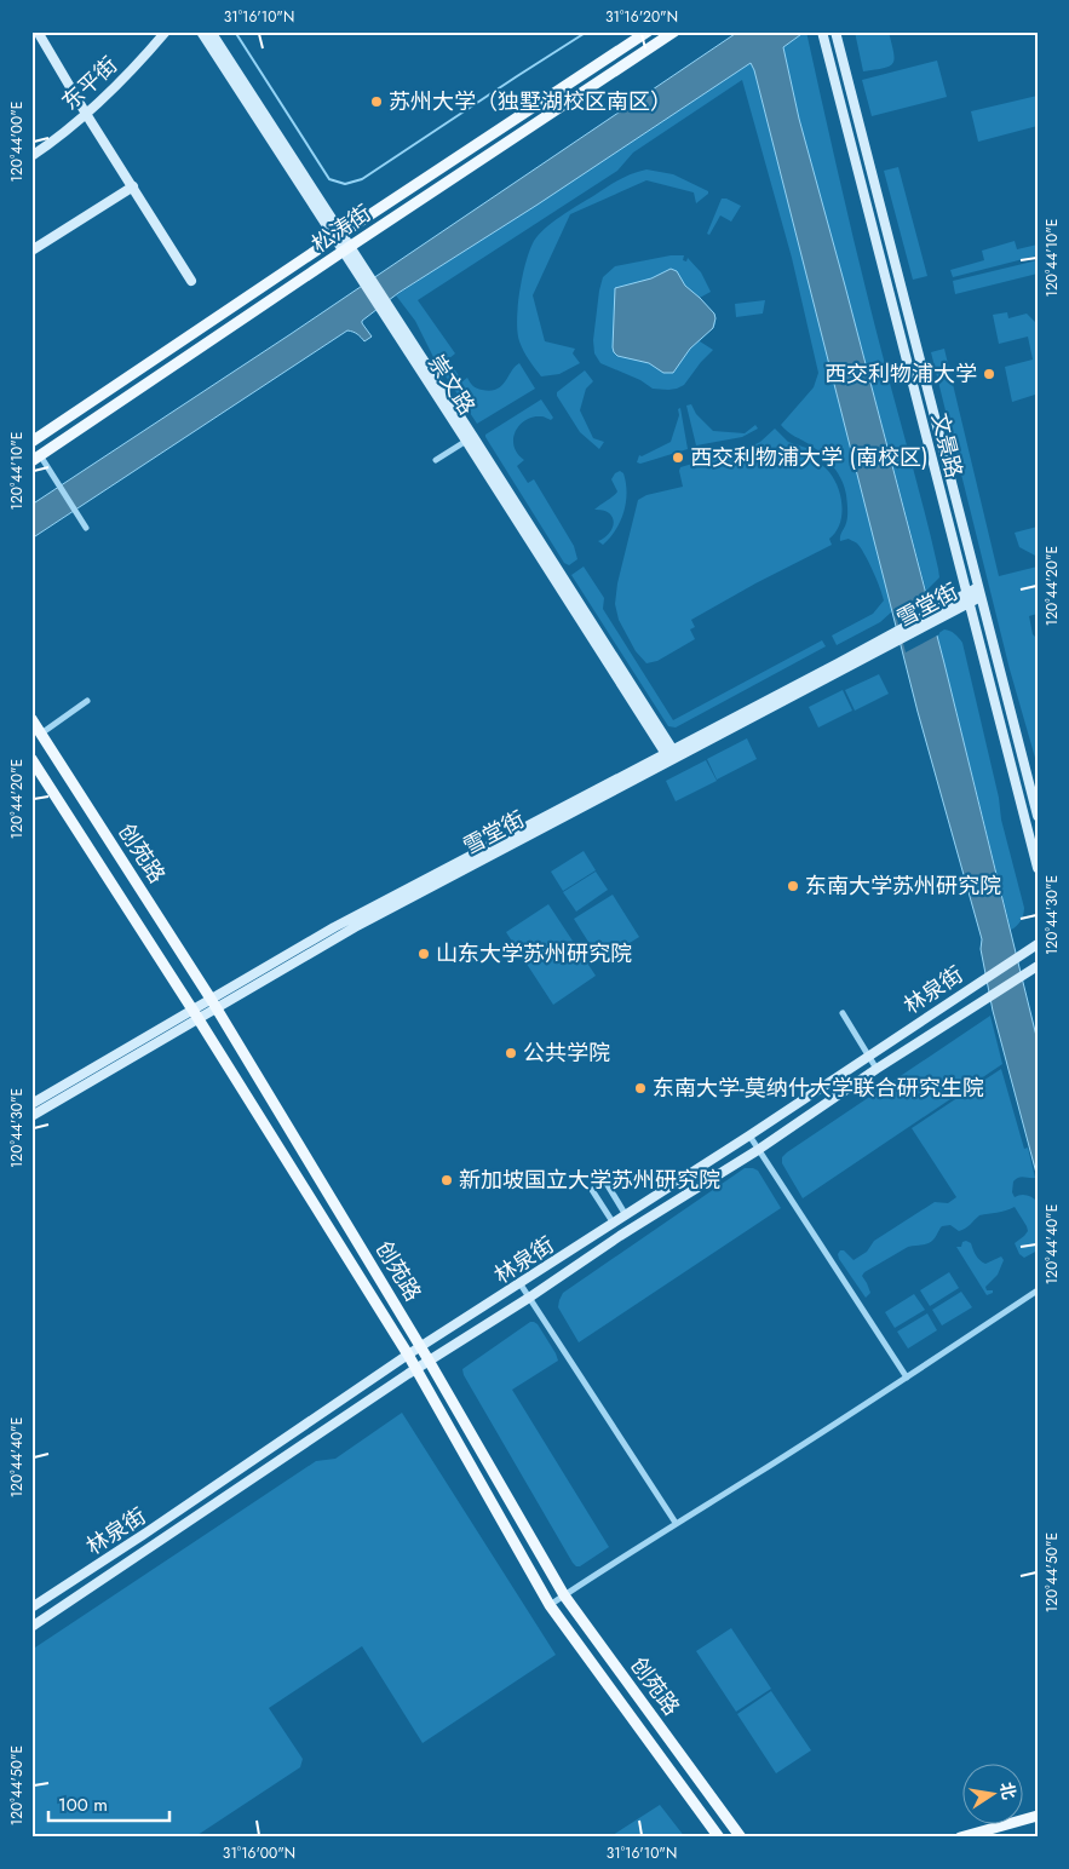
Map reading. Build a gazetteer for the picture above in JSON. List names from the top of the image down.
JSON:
{
  "streets": {
    "main road": [
      "东平街",
      "松涛街",
      "崇文路",
      "文景路",
      "雪堂街",
      "创苑路",
      "林泉街"
    ]
  },
  "crossings": [
    ["松涛街", "崇文路"],
    ["崇文路", "雪堂街"],
    ["文景路", "雪堂街"],
    ["雪堂街", "创苑路"],
    ["创苑路", "林泉街"]
  ],
  "places": [
    "苏州大学（独墅湖校区南区）",
    "西交利物浦大学",
    "西交利物浦大学 (南校区)",
    "东南大学苏州研究院",
    "山东大学苏州研究院",
    "公共学院",
    "东南大学-莫纳什大学联合研究生院",
    "新加坡国立大学苏州研究院"
  ],
  "scale_bar": "100 m",
  "north": "right",
  "coordinates": [
    "31°16'10\"N",
    "31°16'20\"N",
    "120°44'00\"E",
    "120°44'10\"E",
    "120°44'20\"E",
    "120°44'30\"E",
    "120°44'40\"E",
    "120°44'50\"E",
    "31°16'00\"N"
  ]
}
